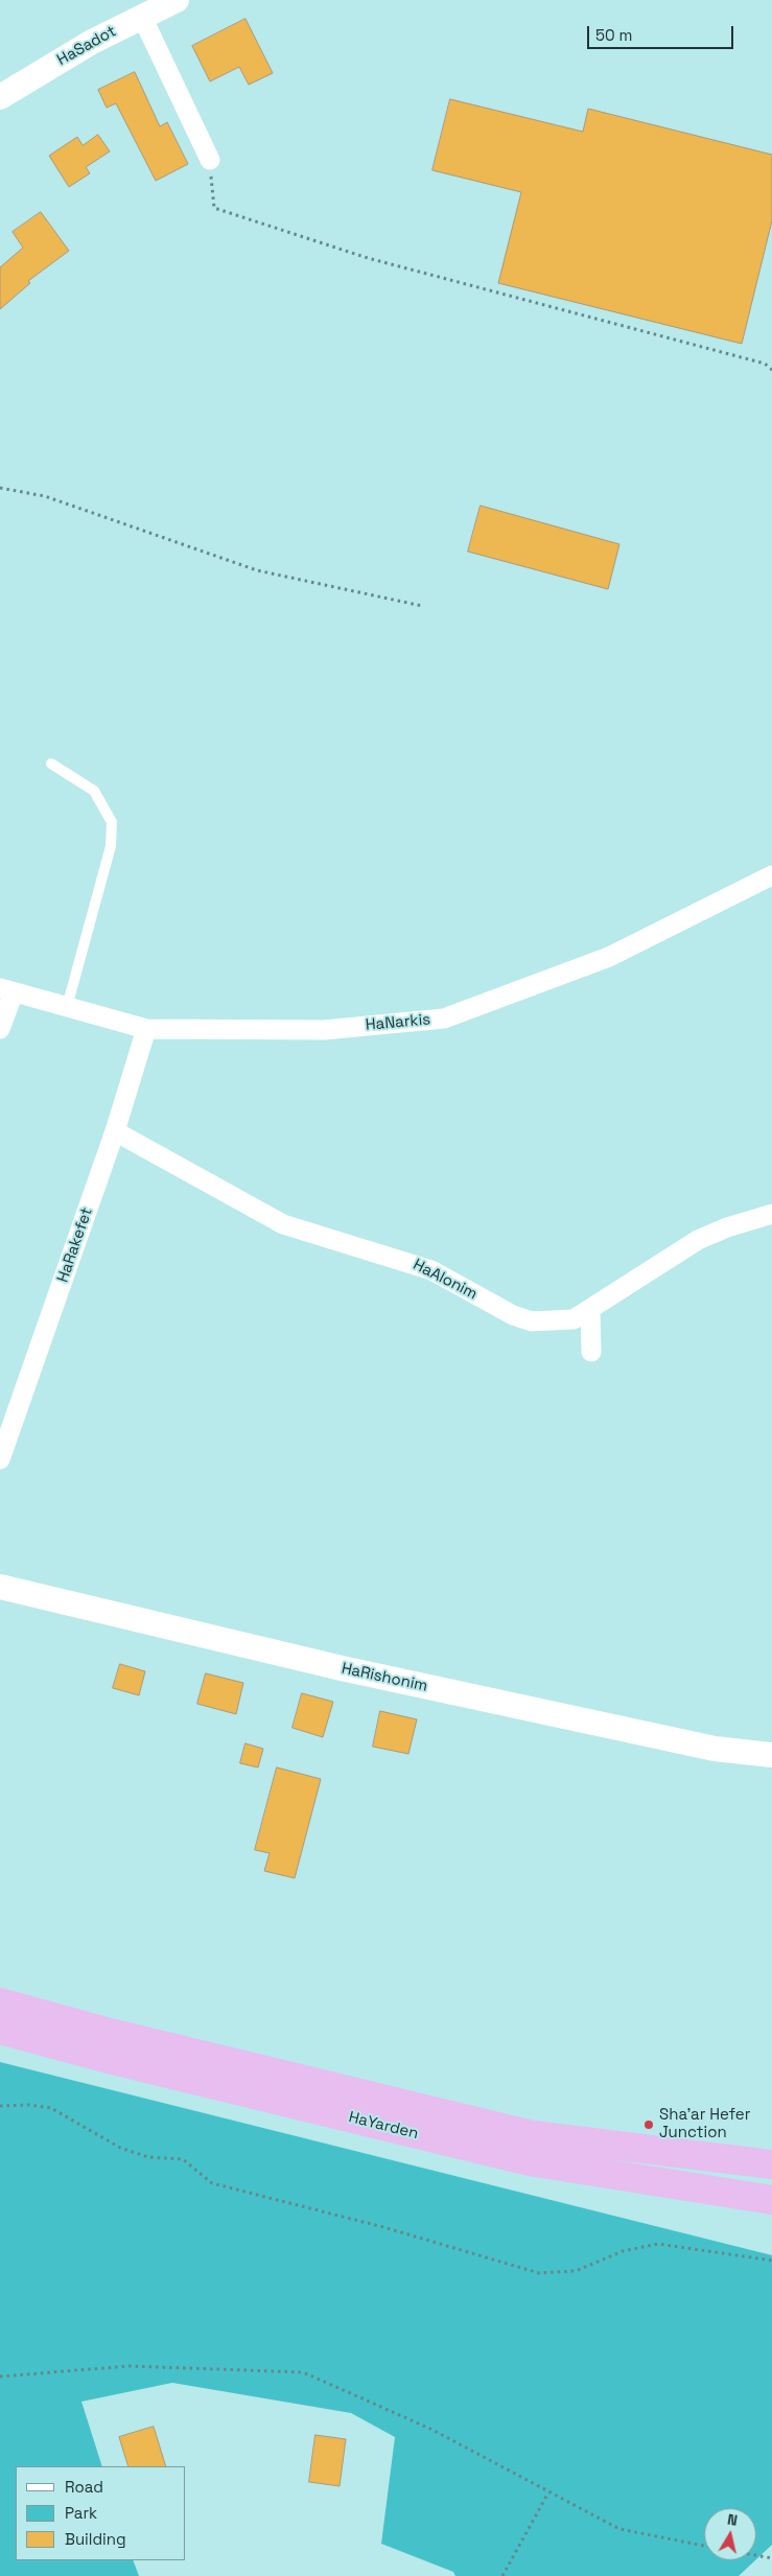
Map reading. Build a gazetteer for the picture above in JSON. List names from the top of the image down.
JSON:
{
  "streets": {
    "highway": ["HaYarden"],
    "street": [
      "HaSadot",
      "HaNarkis",
      "HaRakefet",
      "HaAlonim",
      "HaRishonim"
    ]
  },
  "crossings": [
    ["HaNarkis", "HaRakefet"],
    ["HaRakefet", "HaAlonim"]
  ],
  "places": ["Sha'ar Hefer Junction"],
  "legend": ["Road", "Park", "Building"],
  "scale_bar": "50 m",
  "north": "top"
}
